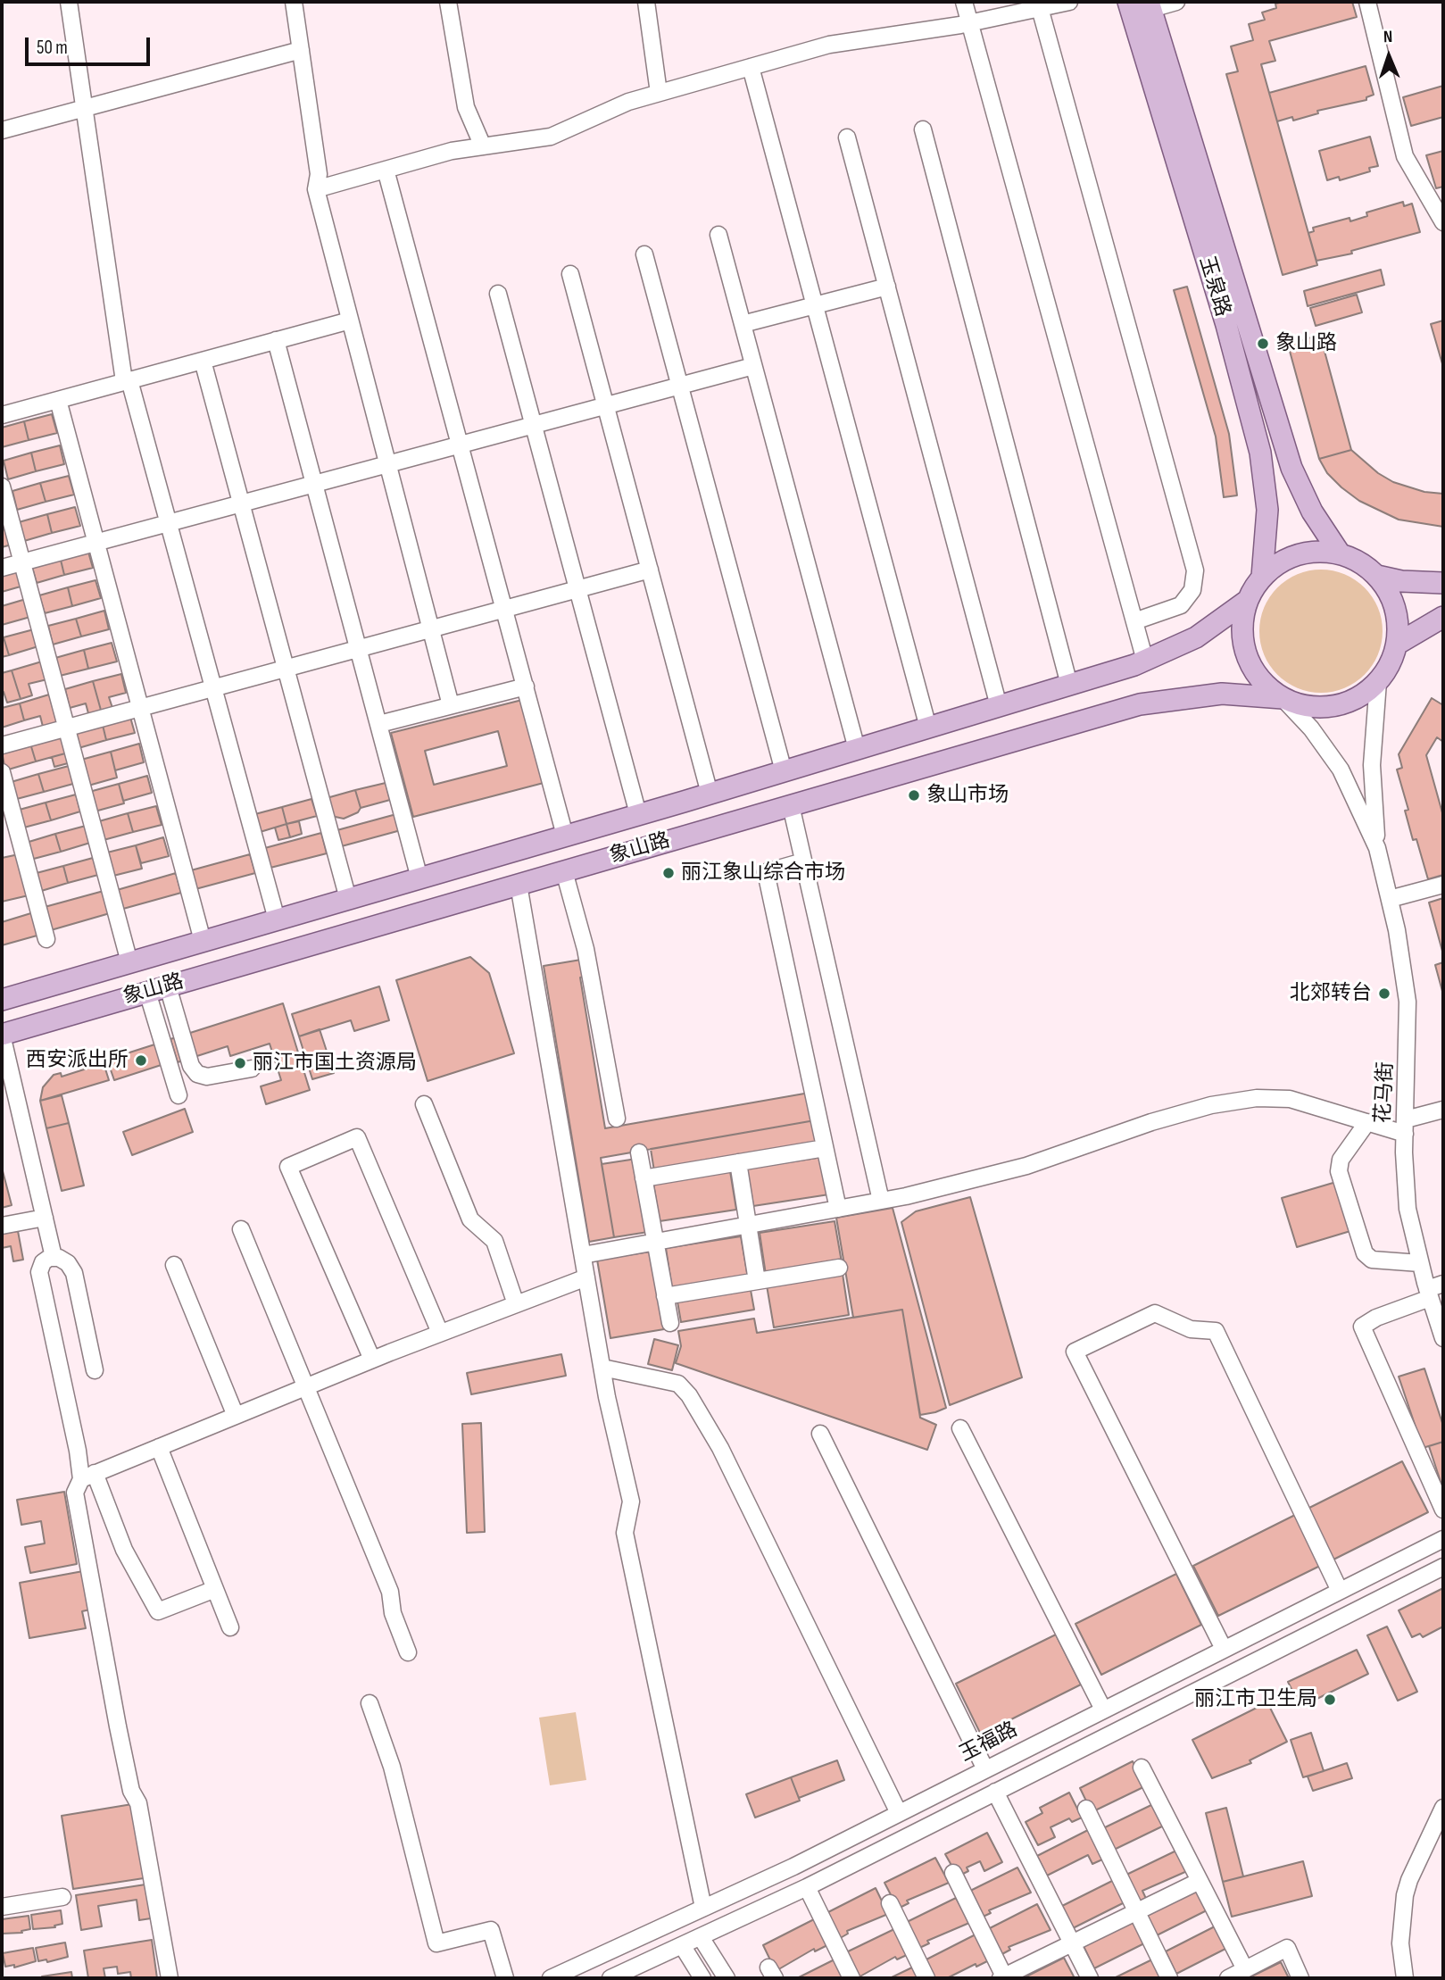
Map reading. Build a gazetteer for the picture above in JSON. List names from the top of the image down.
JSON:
{
  "streets": {
    "main road": ["玉泉路", "象山路"],
    "street": ["花马街", "玉福路"]
  },
  "crossings": [
    ["玉泉路", "象山路"],
    ["玉泉路", "花马街"],
    ["象山路", "花马街"]
  ],
  "places": [
    "象山路",
    "象山市场",
    "丽江象山综合市场",
    "北郊转台",
    "西安派出所",
    "丽江市国土资源局",
    "丽江市卫生局"
  ],
  "scale_bar": "50 m",
  "north": "top"
}
